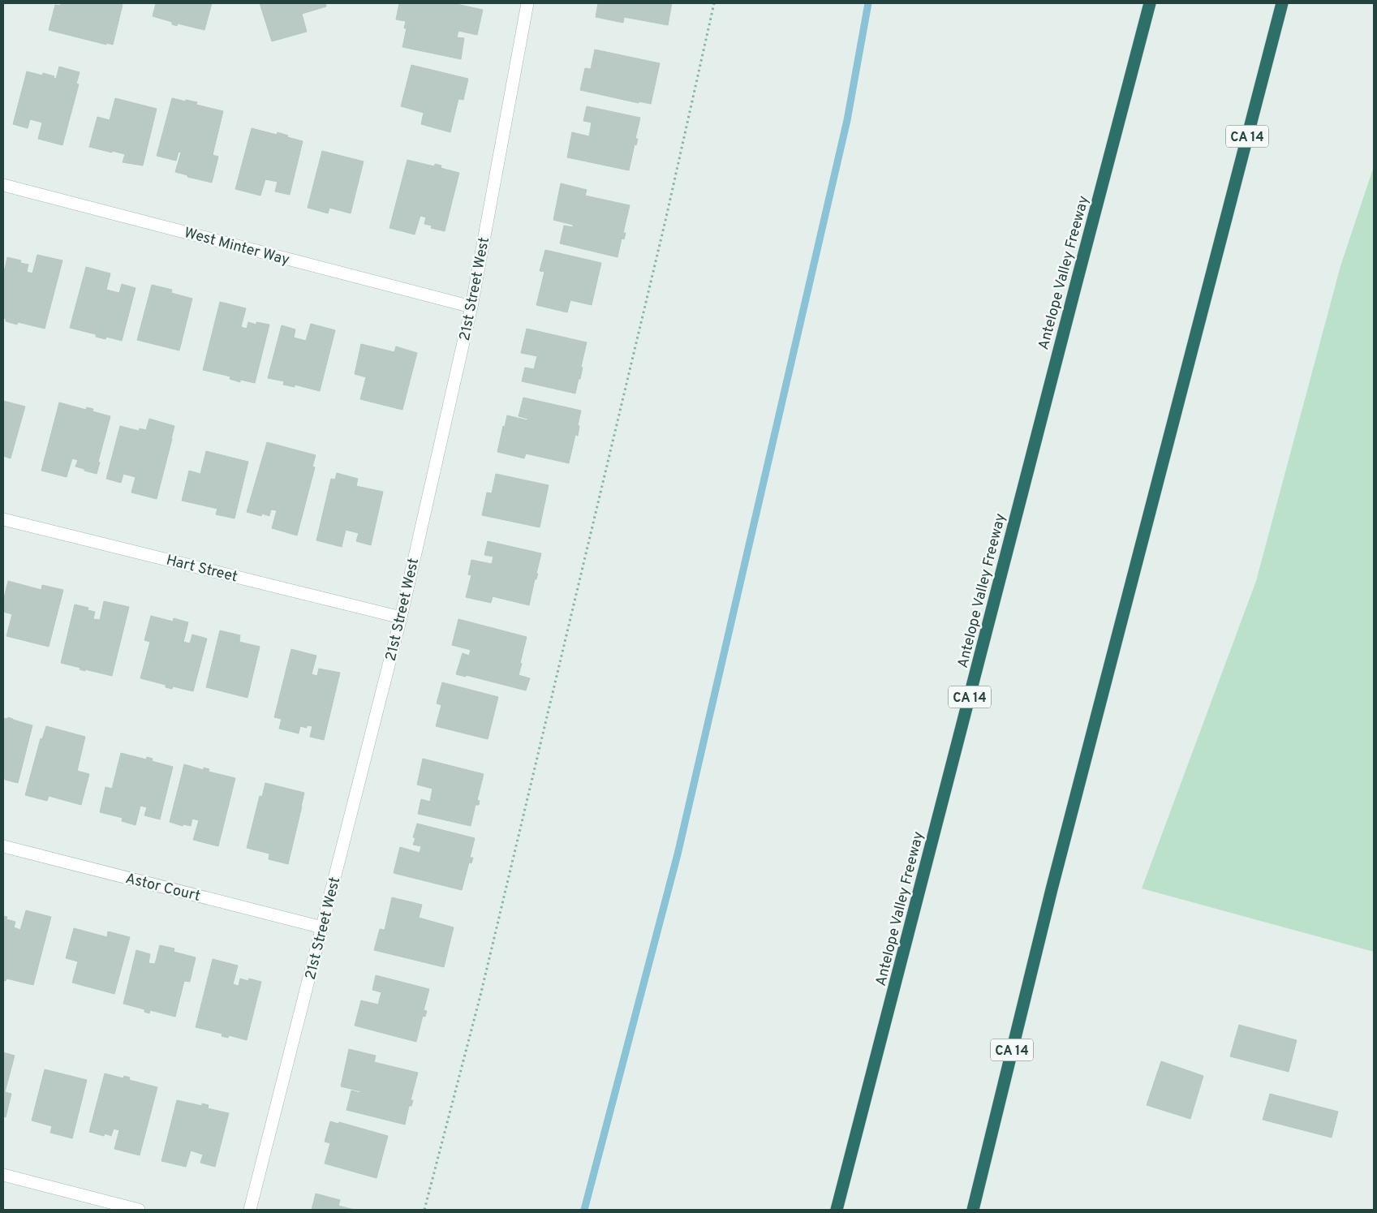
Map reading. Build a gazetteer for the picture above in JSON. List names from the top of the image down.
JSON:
{
  "streets": {
    "highway": ["CA 14", "Antelope Valley Freeway"],
    "street": [
      "West Minter Way",
      "21st Street West",
      "Hart Street",
      "Astor Court"
    ]
  },
  "crossings": [
    ["West Minter Way", "21st Street West"],
    ["21st Street West", "Hart Street"],
    ["21st Street West", "Astor Court"]
  ]
}
